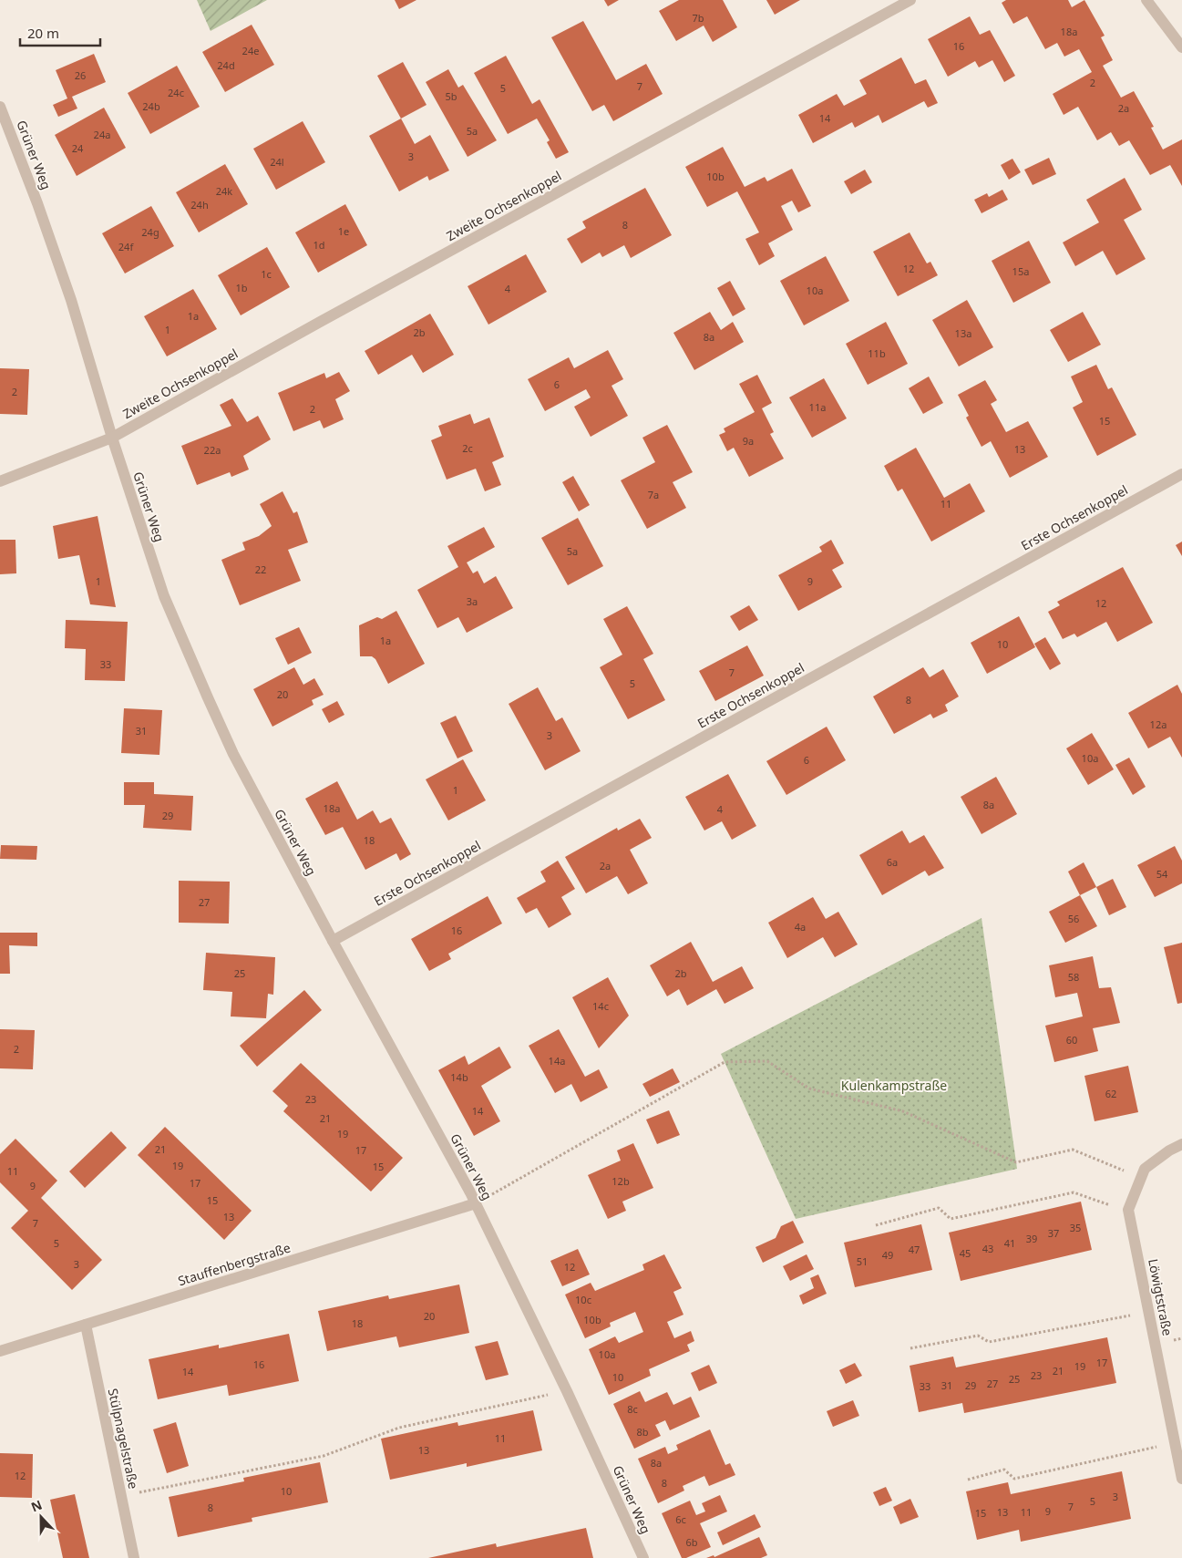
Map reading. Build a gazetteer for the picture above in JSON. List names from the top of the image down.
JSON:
{
  "streets": {
    "street": [
      "Grüner Weg",
      "Zweite Ochsenkoppel",
      "Erste Ochsenkoppel",
      "Stauffenbergstraße",
      "Löwigtstraße",
      "Stülpnagelstraße"
    ]
  },
  "crossings": [
    ["Grüner Weg", "Zweite Ochsenkoppel"],
    ["Grüner Weg", "Erste Ochsenkoppel"],
    ["Grüner Weg", "Stauffenbergstraße"],
    ["Stauffenbergstraße", "Stülpnagelstraße"]
  ],
  "parks": ["Kulenkampstraße"],
  "house_numbers": [
    "7b",
    "18a",
    "16",
    "24e",
    "24d",
    "26",
    "2",
    "7",
    "5",
    "24c",
    "5b",
    "24b",
    "2a",
    "14",
    "5a",
    "24a",
    "24",
    "3",
    "24l",
    "10b",
    "24k",
    "24h",
    "8",
    "1e",
    "24g",
    "1d",
    "24f",
    "12",
    "15a",
    "1c",
    "1b",
    "4",
    "10a",
    "1a",
    "1",
    "2b",
    "13a",
    "8a",
    "11b",
    "6",
    "2",
    "11a",
    "2",
    "15",
    "9a",
    "2c",
    "13",
    "22a",
    "7a",
    "11",
    "5a",
    "22",
    "1",
    "9",
    "3a",
    "12",
    "1a",
    "10",
    "33",
    "7",
    "5",
    "20",
    "8",
    "12a",
    "31",
    "3",
    "10a",
    "6",
    "1",
    "8a",
    "18a",
    "4",
    "29",
    "18",
    "6a",
    "2a",
    "54",
    "27",
    "56",
    "4a",
    "16",
    "25",
    "2b",
    "58",
    "14c",
    "60",
    "2",
    "14a",
    "14b",
    "62",
    "23",
    "14",
    "21",
    "19",
    "21",
    "17",
    "19",
    "15",
    "11",
    "12b",
    "17",
    "9",
    "15",
    "13",
    "7",
    "35",
    "37",
    "39",
    "5",
    "41",
    "43",
    "47",
    "45",
    "49",
    "51",
    "3",
    "12",
    "10c",
    "20",
    "10b",
    "18",
    "10a",
    "17",
    "16",
    "19",
    "21",
    "14",
    "23",
    "10",
    "25",
    "27",
    "31",
    "29",
    "33",
    "8c",
    "8b",
    "11",
    "13",
    "8a",
    "12",
    "8",
    "10",
    "3",
    "5",
    "7",
    "8",
    "9",
    "13",
    "11",
    "15",
    "6c",
    "6b"
  ],
  "scale_bar": "20 m",
  "north": "top"
}
